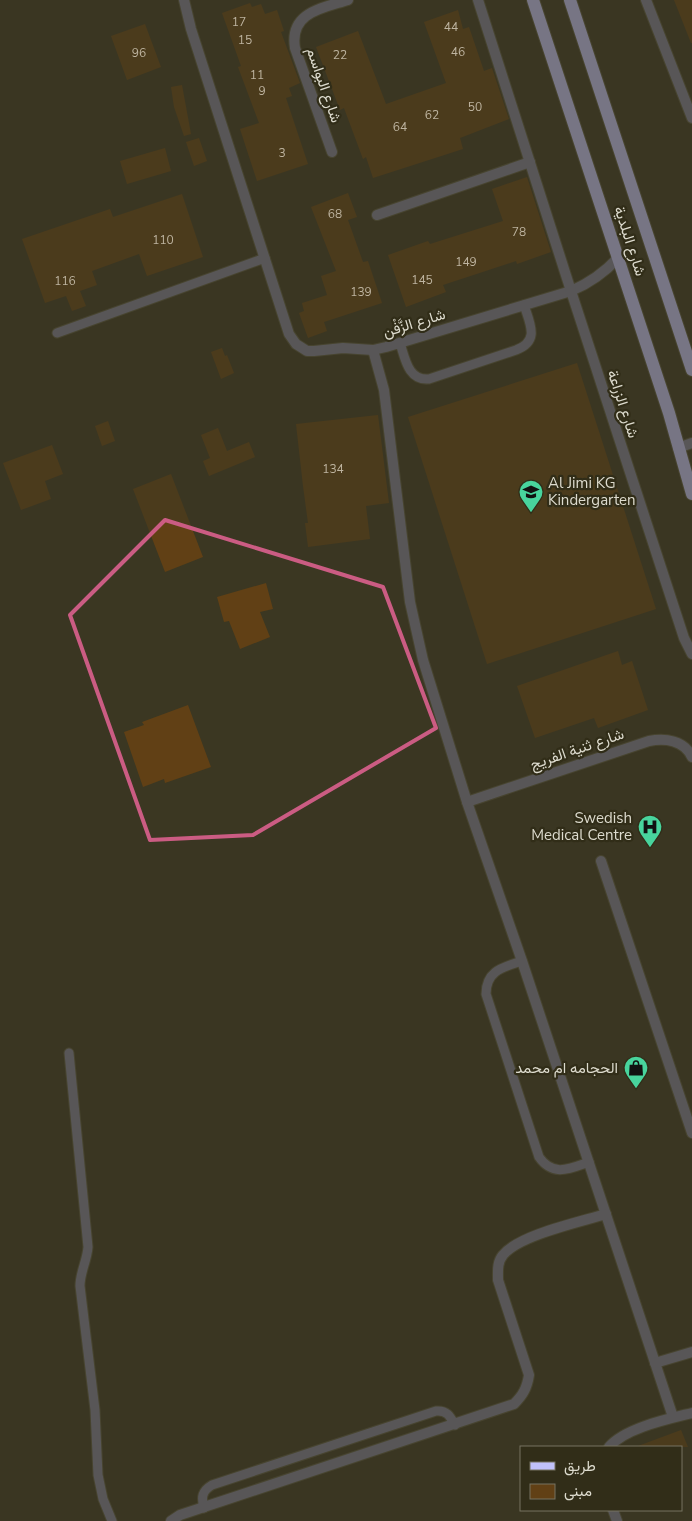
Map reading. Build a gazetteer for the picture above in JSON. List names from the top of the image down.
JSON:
{
  "streets": {
    "main road": ["شارع البلدية"],
    "street": [
      "شارع البواسم",
      "شارع الزَّفْن",
      "شارع الزراعة",
      "شارع ثنية الفريج"
    ]
  },
  "crossings": [
    ["شارع البلدية", "شارع الزَّفْن"],
    ["شارع الزَّفْن", "شارع الزراعة"]
  ],
  "places": {
    "school or university": ["Al Jimi KG Kindergarten"],
    "hospital": ["Swedish Medical Centre"],
    "shop": ["الحجامه ام محمد"]
  },
  "house_numbers": [
    "17",
    "44",
    "15",
    "46",
    "96",
    "22",
    "11",
    "9",
    "50",
    "62",
    "64",
    "3",
    "68",
    "78",
    "110",
    "149",
    "145",
    "116",
    "139",
    "134"
  ],
  "legend": ["طريق", "مبنى"]
}
